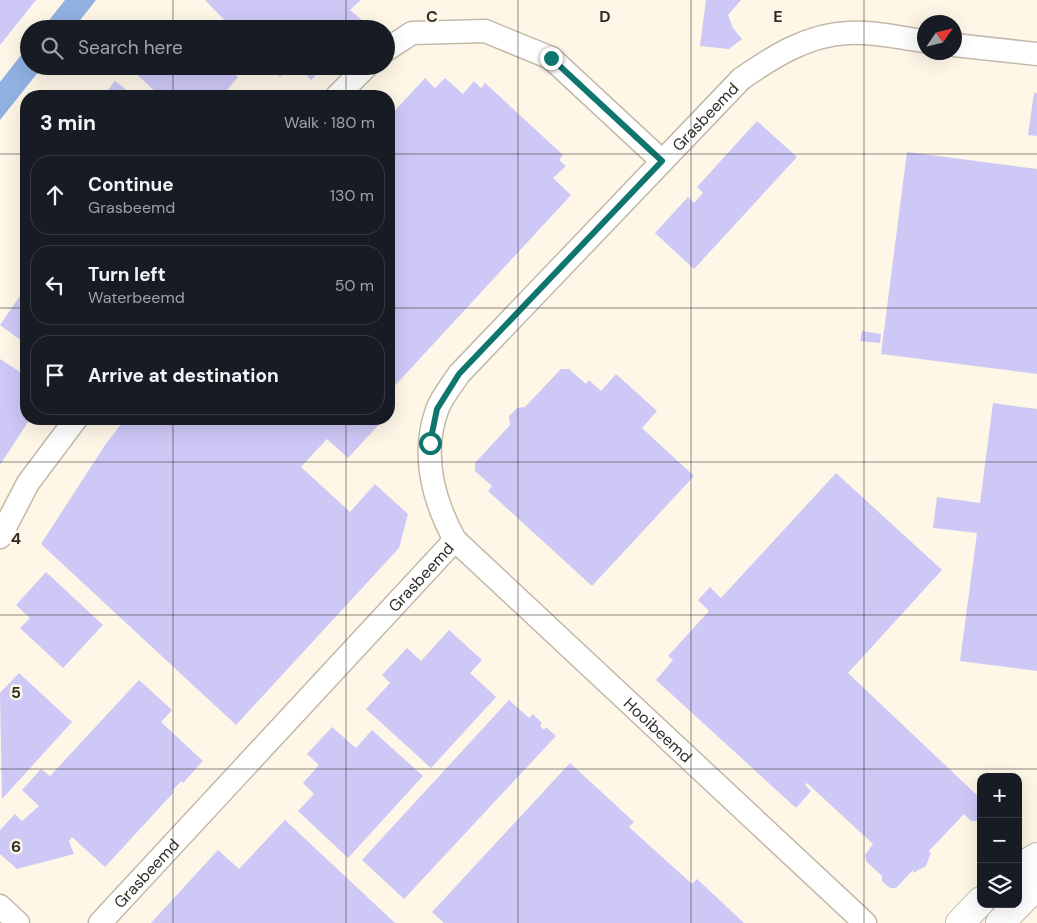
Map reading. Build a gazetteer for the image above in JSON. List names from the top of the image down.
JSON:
{
  "streets": {
    "street": ["Grasbeemd", "Hooibeemd"]
  },
  "crossings": [
    ["Grasbeemd", "Hooibeemd"]
  ],
  "north": "top right",
  "page": {
    "search": "Search here",
    "heading": ["3 min", "Walk · 180 m"],
    "list": [
      ["Continue", "Grasbeemd", "130 m"],
      ["Turn left", "Waterbeemd", "50 m"],
      "Arrive at destination"
    ],
    "map_buttons": ["+", "−"]
  },
  "grid": {
    "columns": ["C", "D", "E"],
    "rows": ["4", "5", "6"]
  }
}
